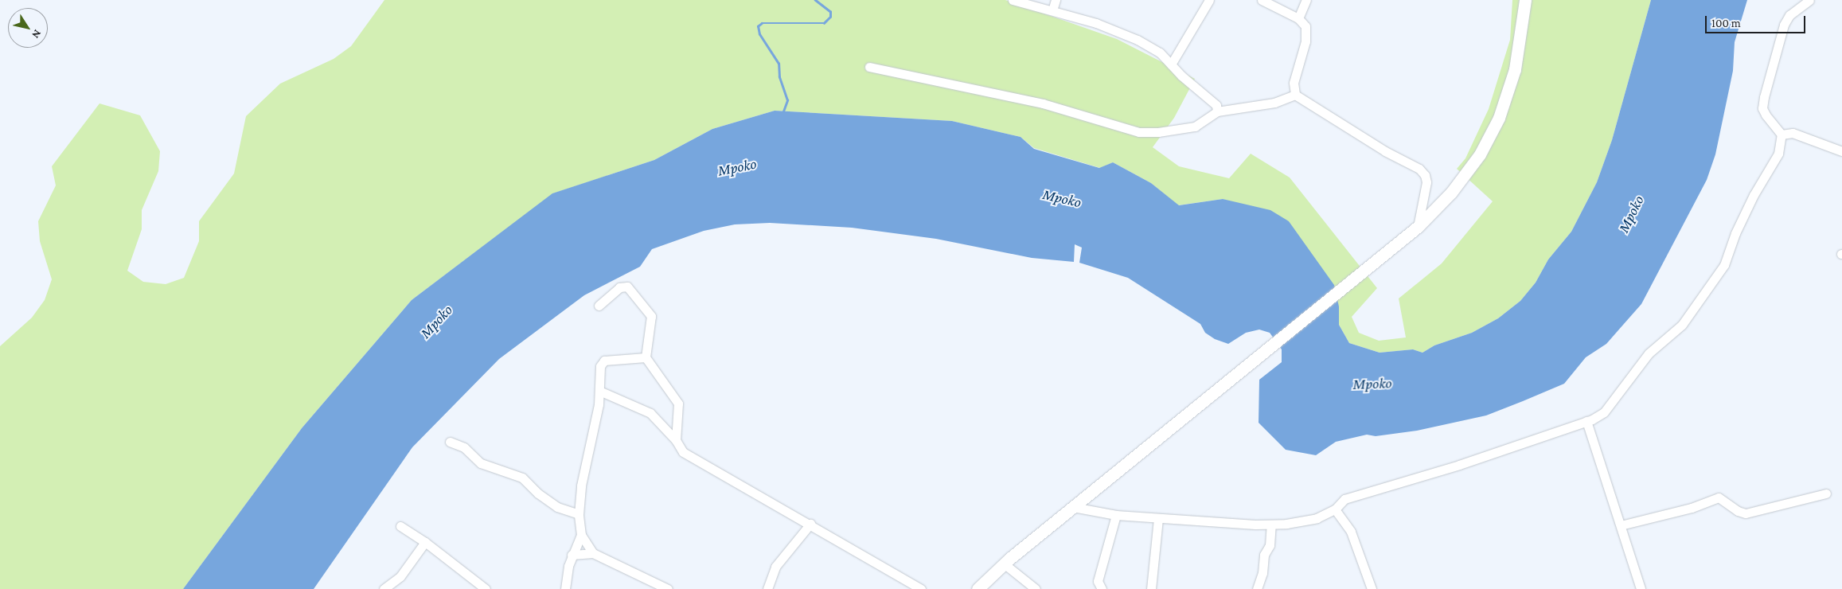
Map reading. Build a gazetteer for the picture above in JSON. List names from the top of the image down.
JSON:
{
  "water": ["Mpoko"],
  "scale_bar": "100 m",
  "north": "bottom right"
}
